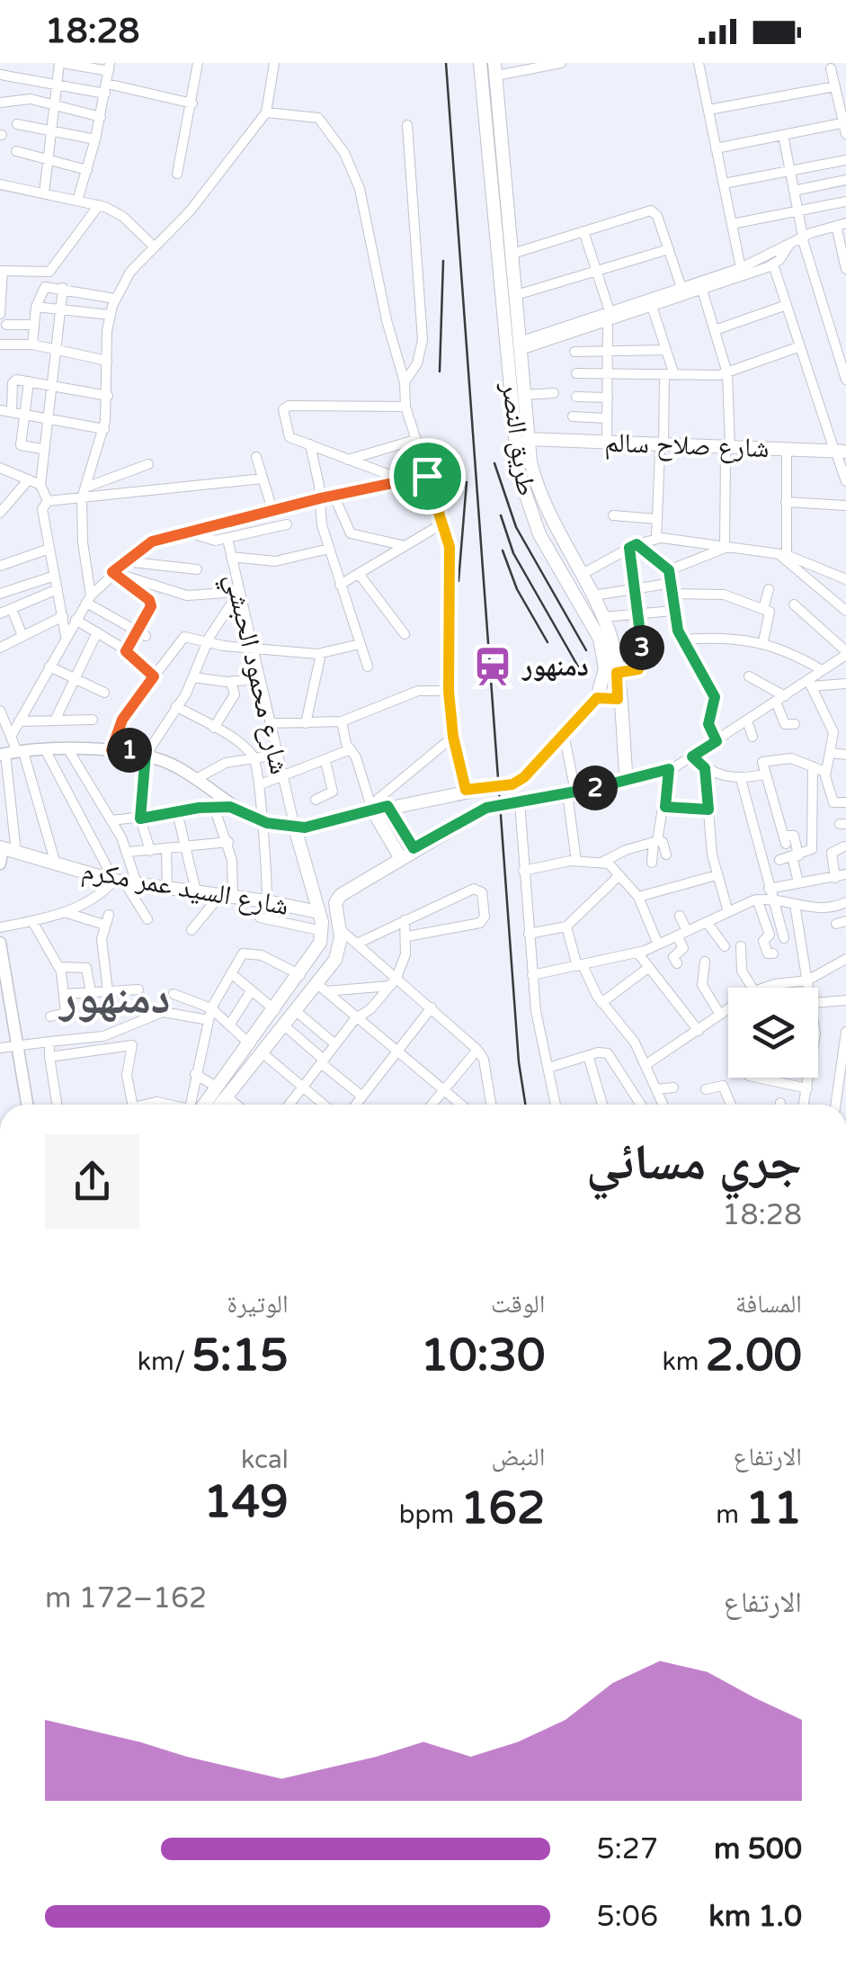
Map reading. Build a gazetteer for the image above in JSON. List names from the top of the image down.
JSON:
{
  "streets": {
    "main road": [
      "طريق النصر",
      "شارع صلاح سالم",
      "شارع محمود الحبشي",
      "شارع السيد عمر مكرم"
    ]
  },
  "crossings": [
    ["طريق النصر", "شارع صلاح سالم"],
    ["شارع محمود الحبشي", "شارع السيد عمر مكرم"]
  ],
  "districts": ["دمنهور"],
  "places": {
    "station": ["دمنهور"]
  },
  "page": {
    "status": "18:28",
    "pins": ["3", "1", "2"],
    "heading": ["جري مسائي", "18:28"],
    "stats": [
      ["المسافة", "2.00 km"],
      ["الوقت", "10:30"],
      ["الوتيرة", "5:15 /km"],
      ["الارتفاع", "11 m"],
      ["النبض", "162 bpm"],
      ["kcal", "149"]
    ],
    "chart": ["الارتفاع", "162–172 m"],
    "list": [
      {
        "name": "500 m",
        "note": "5:27"
      },
      {
        "name": "1.0 km",
        "note": "5:06"
      }
    ]
  }
}
